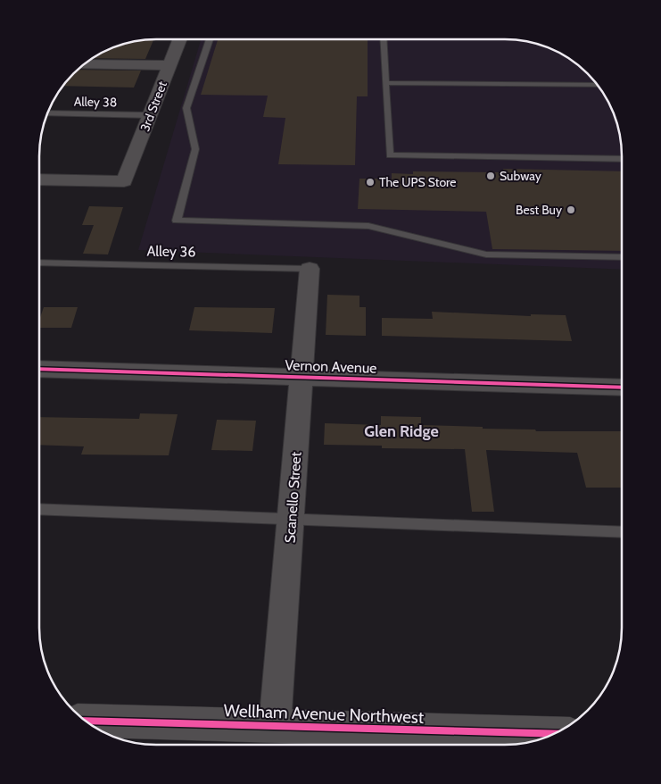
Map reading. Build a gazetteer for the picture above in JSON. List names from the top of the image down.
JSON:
{
  "streets": {
    "street": [
      "3rd Street",
      "Vernon Avenue",
      "Scanello Street",
      "Wellham Avenue Northwest"
    ],
    "lane": ["Alley 38", "Alley 36"]
  },
  "crossings": [
    ["Alley 38", "3rd Street"],
    ["Alley 36", "Scanello Street"],
    ["Vernon Avenue", "Scanello Street"],
    ["Scanello Street", "Wellham Avenue Northwest"]
  ],
  "districts": ["Glen Ridge"],
  "places": ["Subway", "The UPS Store", "Best Buy"]
}
